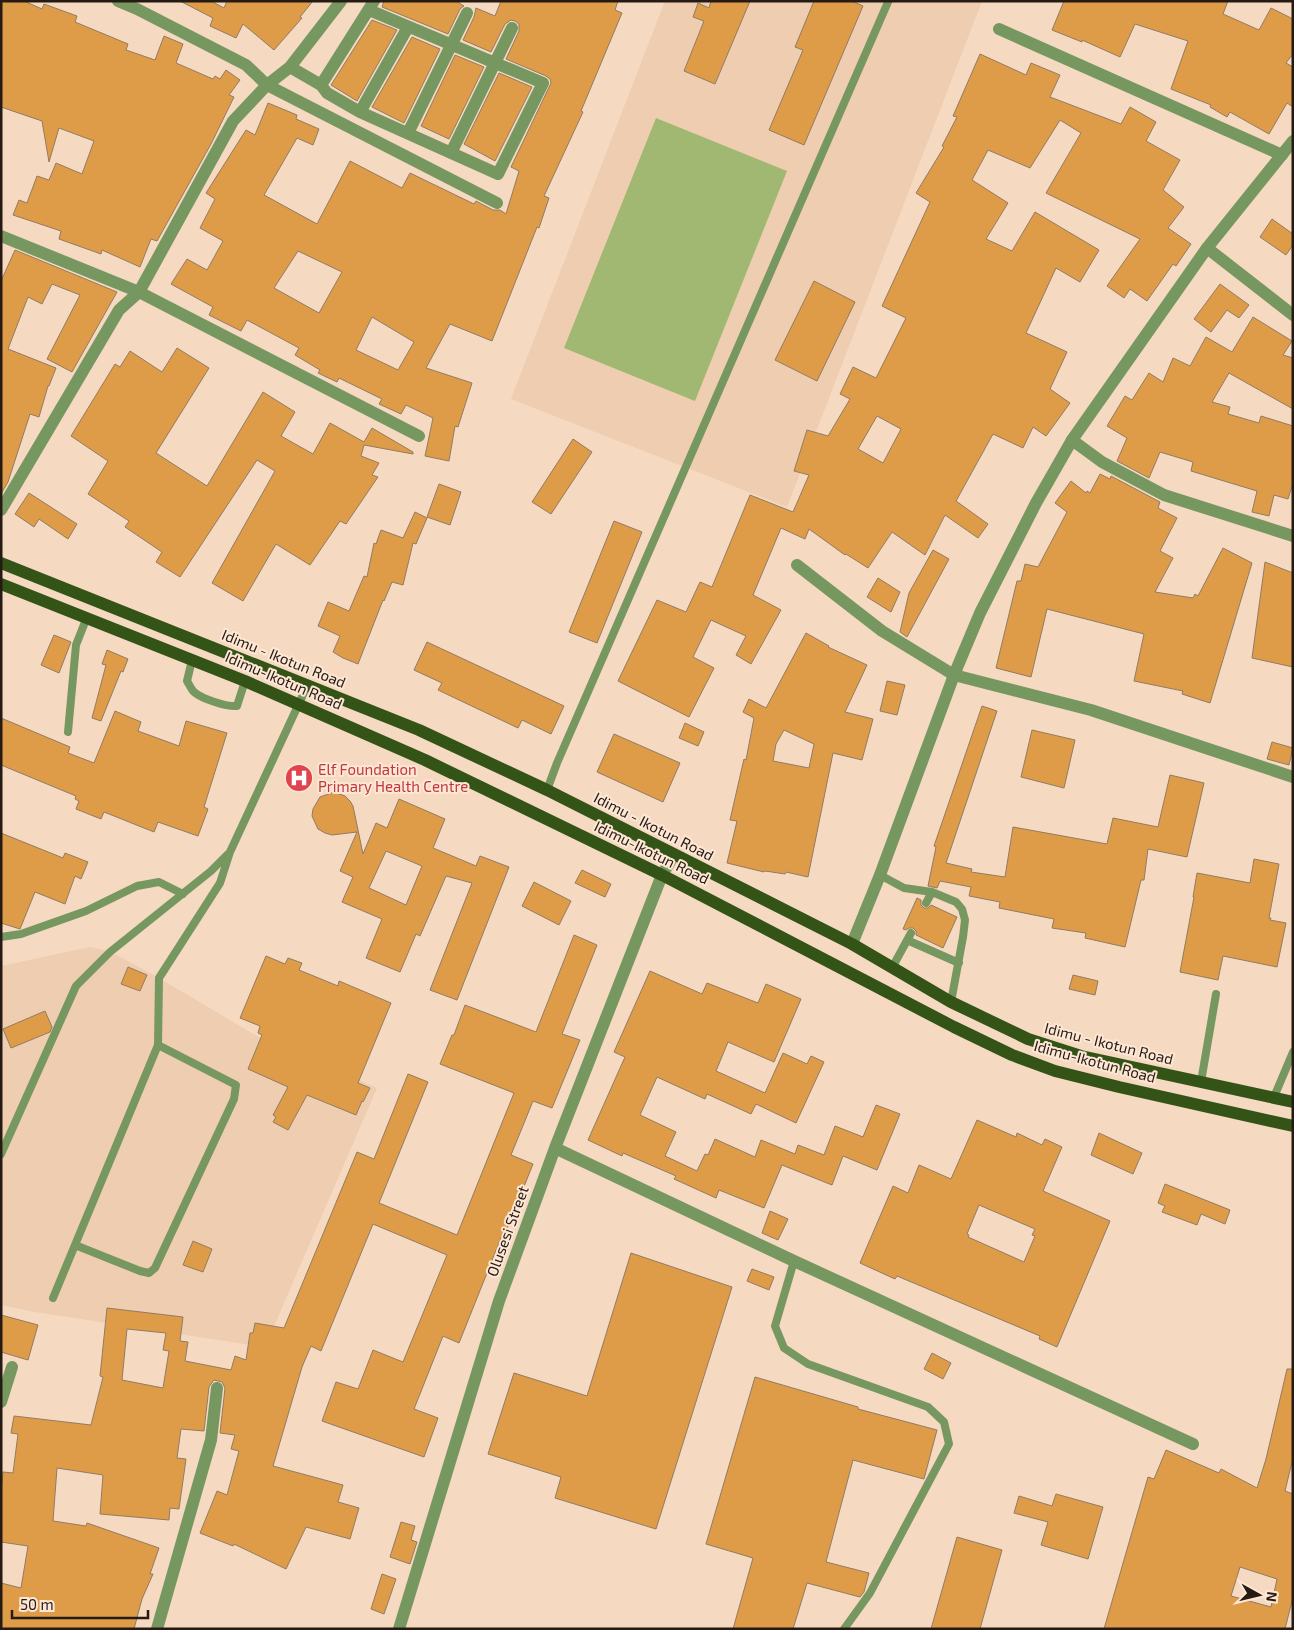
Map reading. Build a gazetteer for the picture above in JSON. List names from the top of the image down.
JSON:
{
  "streets": {
    "main road": ["Idimu - Ikotun Road", "Idimu-Ikotun Road"],
    "street": ["Olusesi Street"]
  },
  "crossings": [
    ["Idimu - Ikotun Road", "Olusesi Street"],
    ["Idimu-Ikotun Road", "Olusesi Street"]
  ],
  "places": {
    "hospital": ["Elf Foundation Primary Health Centre"]
  },
  "scale_bar": "50 m",
  "north": "right"
}
